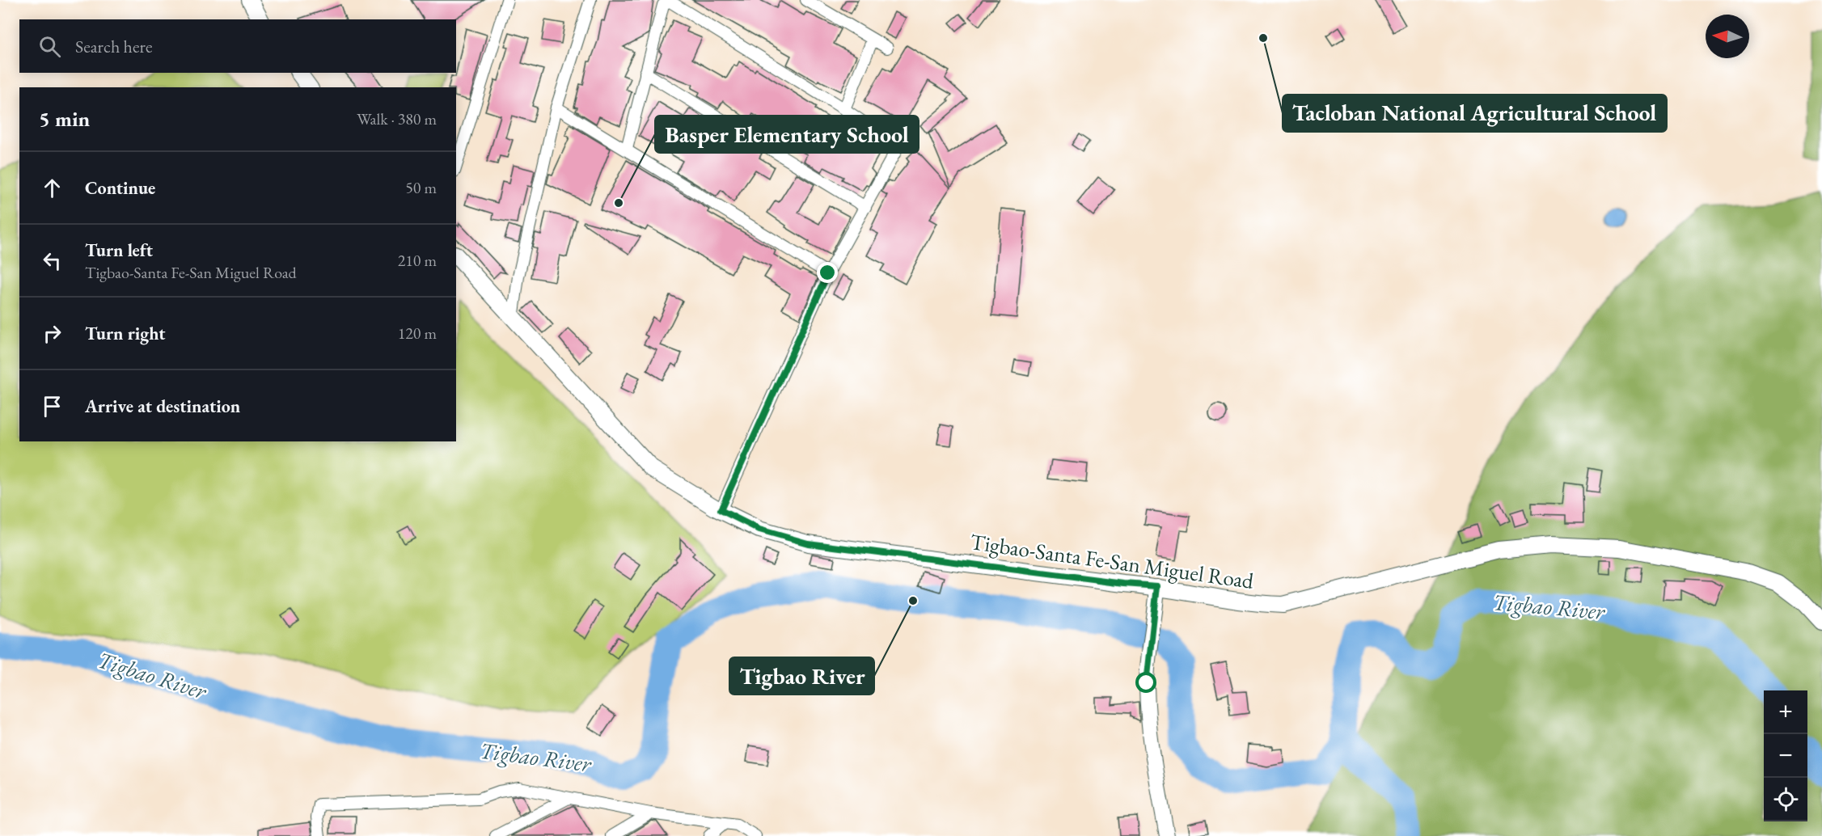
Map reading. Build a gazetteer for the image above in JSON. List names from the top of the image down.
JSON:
{
  "streets": {
    "main road": ["Tigbao-Santa Fe-San Miguel Road"]
  },
  "water": ["Tigbao River"],
  "places": ["Tacloban National Agricultural School", "Basper Elementary School", "Tigbao River"],
  "north": "left",
  "page": {
    "search": "Search here",
    "heading": ["5 min", "Walk · 380 m"],
    "list": [
      ["Continue", "50 m"],
      ["Turn left", "Tigbao-Santa Fe-San Miguel Road", "210 m"],
      ["Turn right", "120 m"],
      "Arrive at destination"
    ],
    "map_buttons": ["+", "−"]
  }
}
